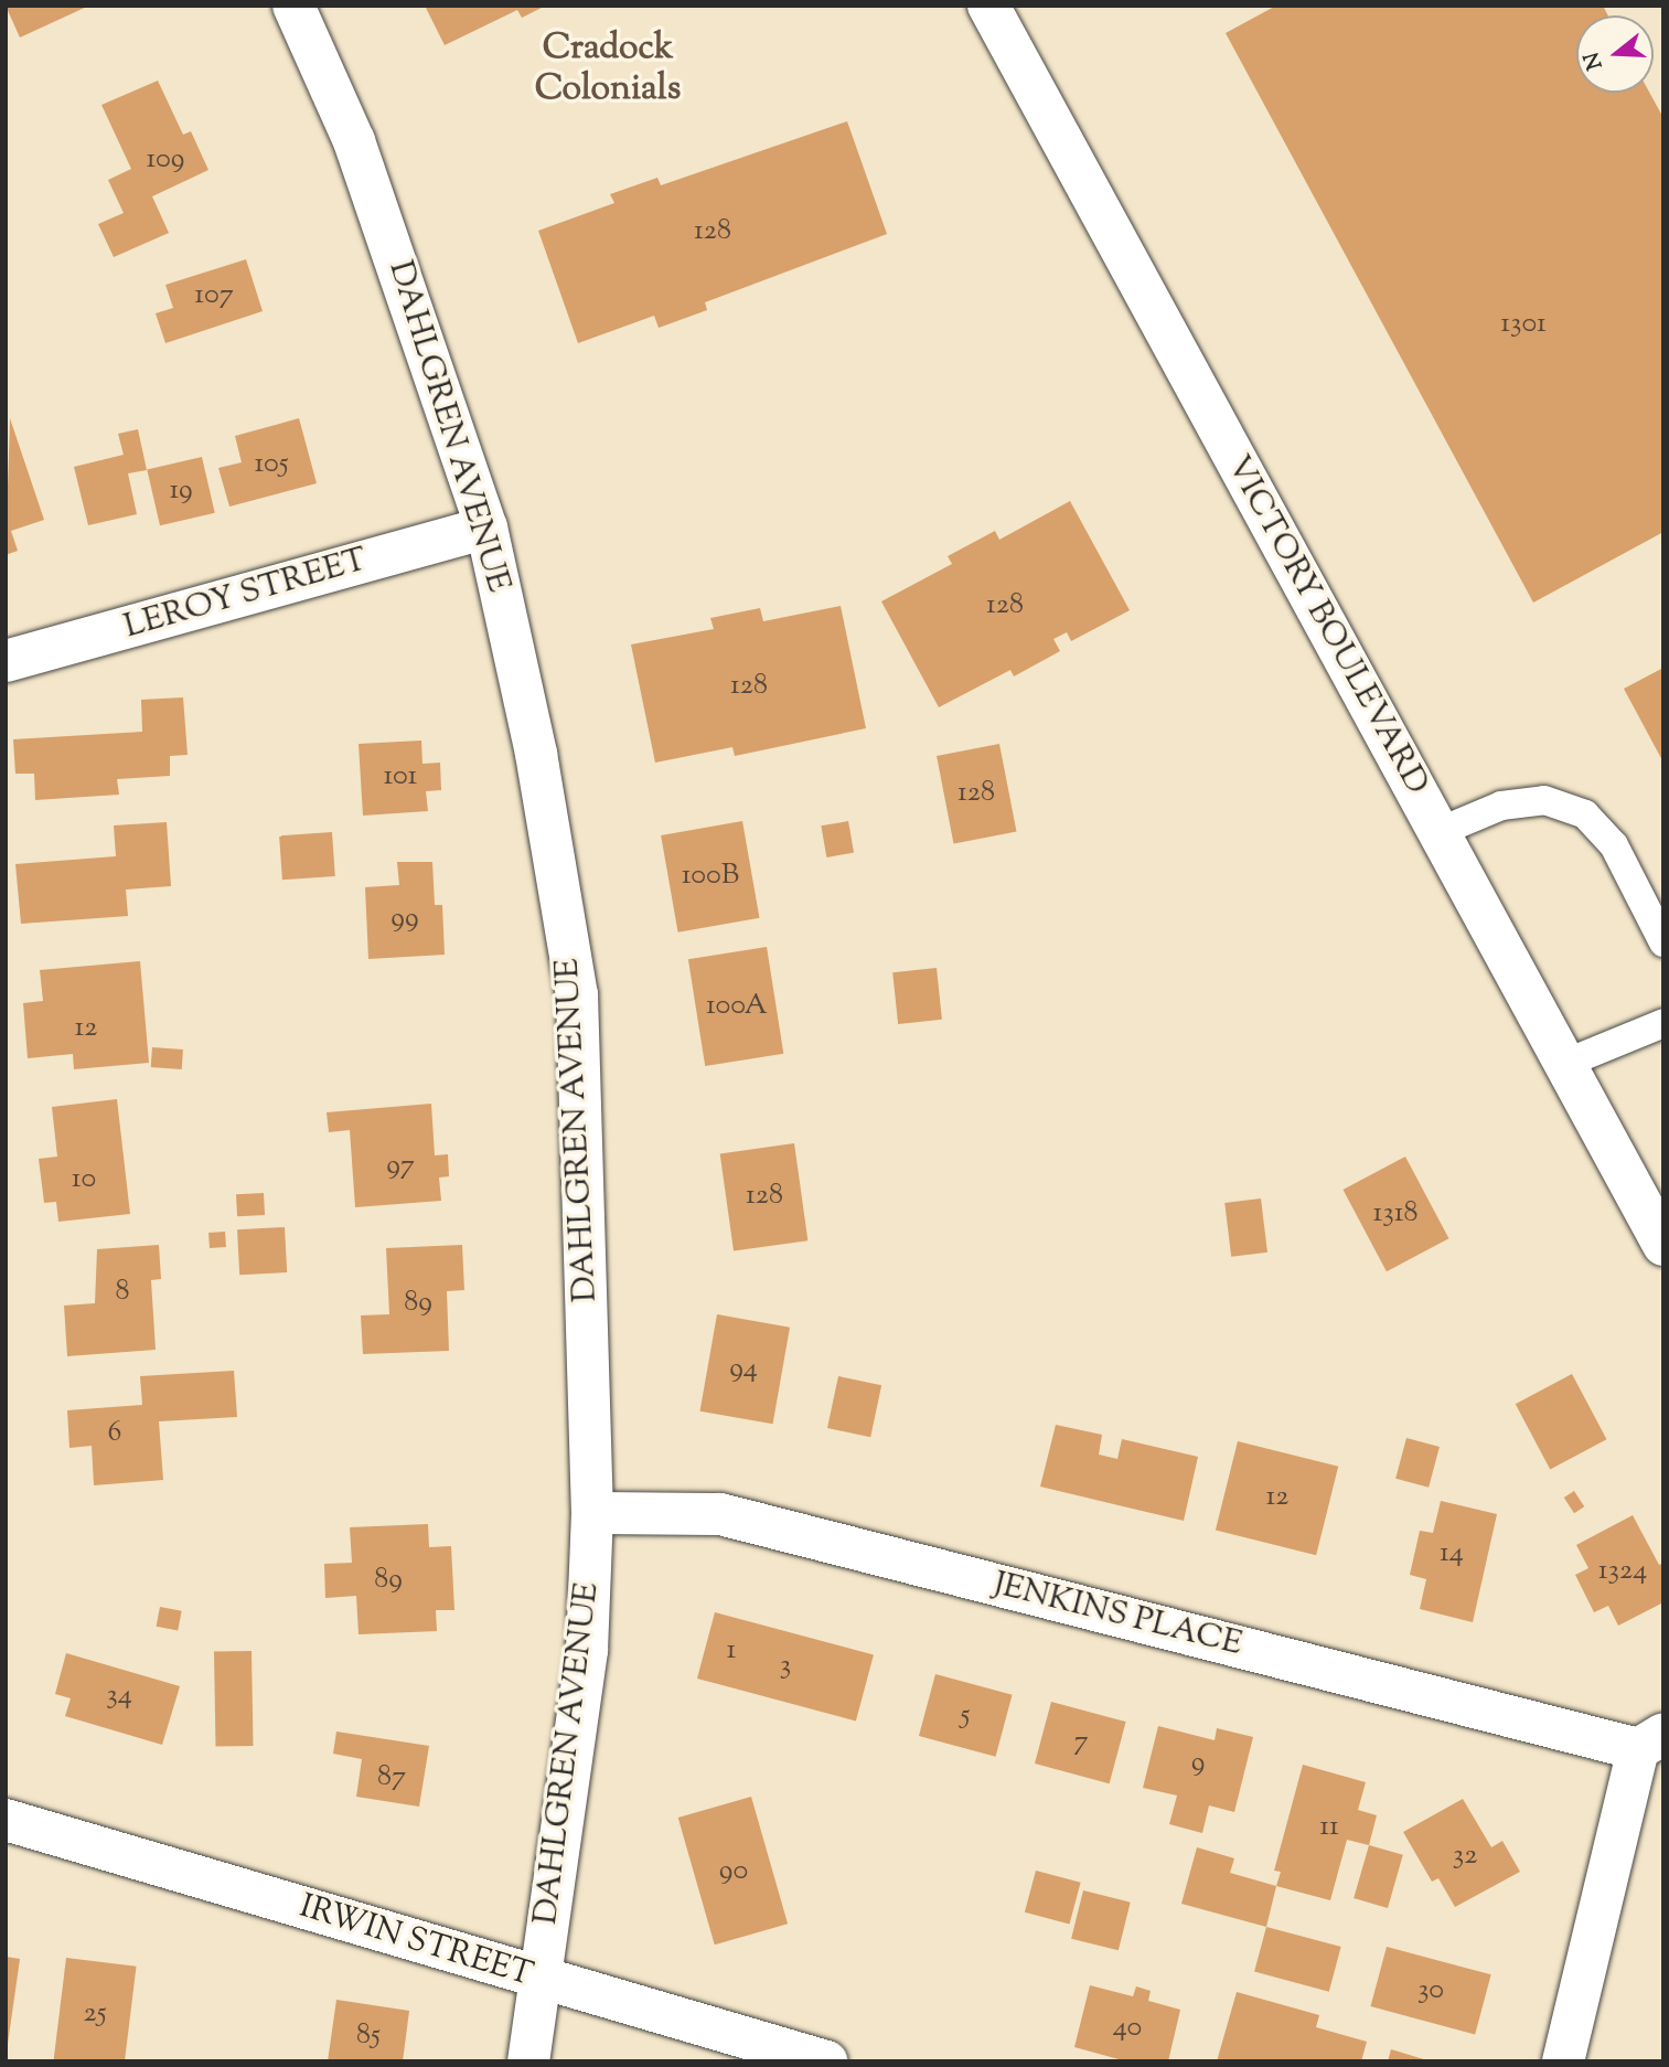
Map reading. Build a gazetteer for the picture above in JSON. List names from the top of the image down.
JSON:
{
  "streets": {
    "street": [
      "DAHLGREN AVENUE",
      "LEROY STREET",
      "VICTORY BOULEVARD",
      "JENKINS PLACE",
      "IRWIN STREET"
    ]
  },
  "crossings": [
    ["DAHLGREN AVENUE", "LEROY STREET"],
    ["DAHLGREN AVENUE", "JENKINS PLACE"],
    ["DAHLGREN AVENUE", "IRWIN STREET"]
  ],
  "districts": ["Cradock Colonials"],
  "house_numbers": [
    "109",
    "128",
    "107",
    "1301",
    "105",
    "19",
    "128",
    "128",
    "101",
    "128",
    "100B",
    "99",
    "100A",
    "12",
    "97",
    "10",
    "128",
    "1318",
    "8",
    "89",
    "94",
    "6",
    "12",
    "14",
    "1324",
    "89",
    "1",
    "3",
    "34",
    "5",
    "7",
    "9",
    "87",
    "11",
    "32",
    "90",
    "30",
    "25",
    "40",
    "85"
  ],
  "north": "left"
}
